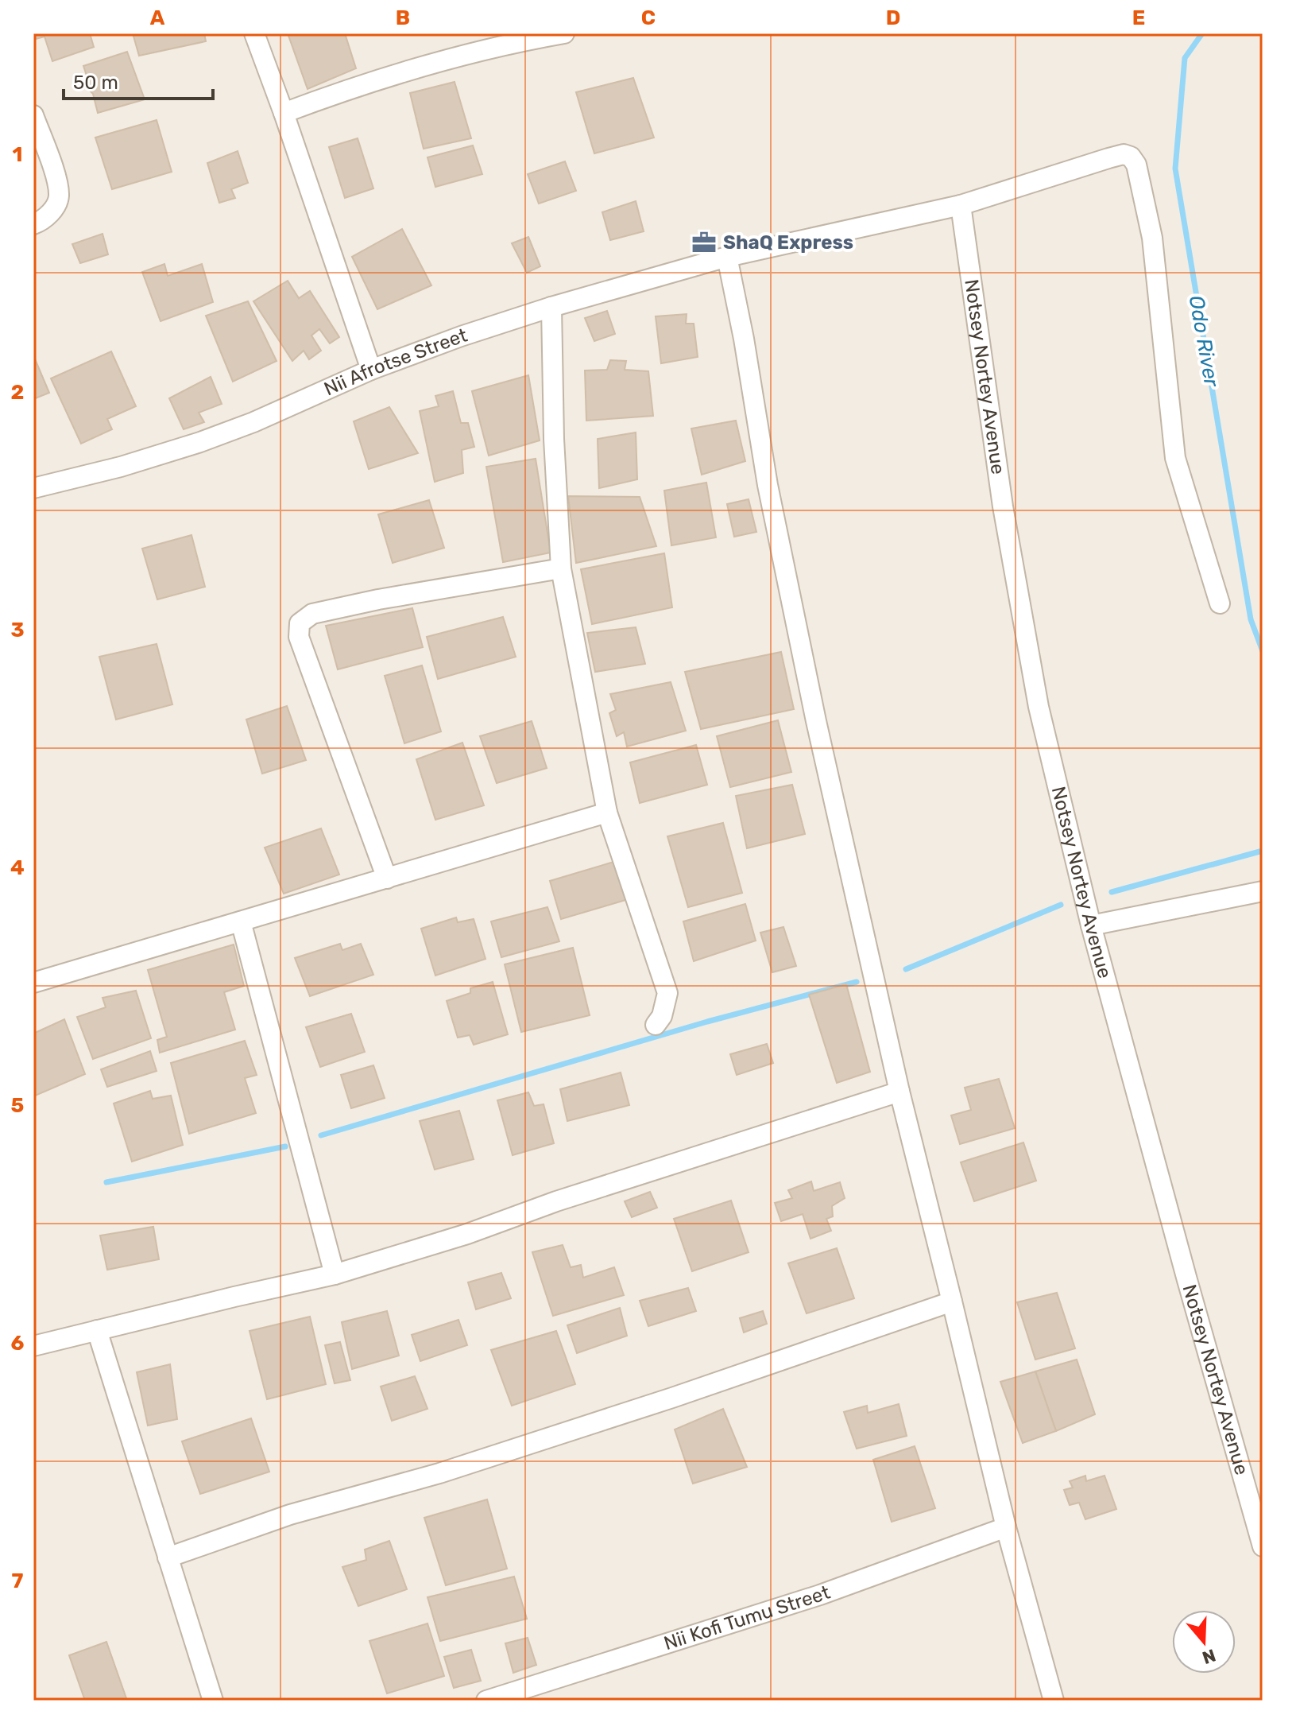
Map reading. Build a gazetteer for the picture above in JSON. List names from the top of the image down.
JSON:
{
  "streets": {
    "street": ["Nii Afrotse Street", "Notsey Nortey Avenue", "Nii Kofi Tumu Street"]
  },
  "crossings": [
    ["Nii Afrotse Street", "Notsey Nortey Avenue"]
  ],
  "water": ["Odo River"],
  "places": {
    "office": ["ShaQ Express"]
  },
  "scale_bar": "50 m",
  "north": "bottom",
  "grid": {
    "columns": [
      "A",
      "B",
      "C",
      "D",
      "E"
    ],
    "rows": [
      "1",
      "2",
      "3",
      "4",
      "5",
      "6",
      "7"
    ]
  }
}
